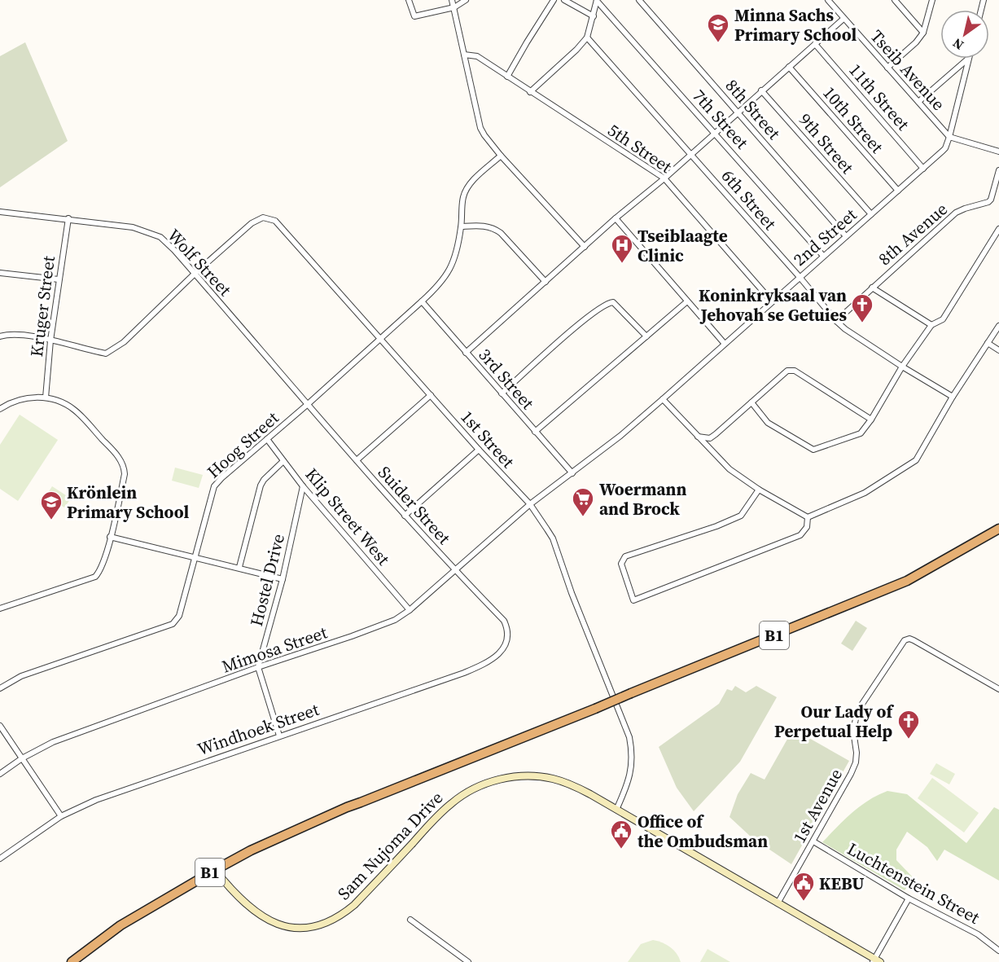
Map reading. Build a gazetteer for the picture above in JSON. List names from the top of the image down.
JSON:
{
  "streets": {
    "highway": ["B1"],
    "main road": ["Sam Nujoma Drive"],
    "street": [
      "Tseib Avenue",
      "11th Street",
      "8th Street",
      "7th Street",
      "10th Street",
      "9th Street",
      "5th Street",
      "6th Street",
      "8th Avenue",
      "2nd Street",
      "Wolf Street",
      "Kruger Street",
      "3rd Street",
      "1st Street",
      "Hoog Street",
      "Suider Street",
      "Klip Street West",
      "Hostel Drive",
      "Mimosa Street",
      "Windhoek Street",
      "1st Avenue",
      "Luchtenstein Street"
    ]
  },
  "crossings": [
    ["Tseib Avenue", "2nd Street"],
    ["11th Street", "2nd Street"],
    ["8th Street", "2nd Street"],
    ["7th Street", "2nd Street"],
    ["10th Street", "2nd Street"],
    ["9th Street", "2nd Street"],
    ["5th Street", "2nd Street"],
    ["6th Street", "8th Avenue"],
    ["6th Street", "2nd Street"],
    ["2nd Street", "3rd Street"],
    ["2nd Street", "1st Street"],
    ["2nd Street", "Mimosa Street"],
    ["Wolf Street", "Kruger Street"],
    ["Wolf Street", "1st Street"],
    ["Wolf Street", "Hoog Street"],
    ["Wolf Street", "Suider Street"],
    ["Kruger Street", "1st Street"],
    ["3rd Street", "Hoog Street"],
    ["1st Street", "Hoog Street"],
    ["1st Street", "Mimosa Street"],
    ["1st Street", "Sam Nujoma Drive"],
    ["Hoog Street", "Suider Street"],
    ["Hoog Street", "Klip Street West"],
    ["Suider Street", "Mimosa Street"],
    ["Suider Street", "Windhoek Street"],
    ["Klip Street West", "Hostel Drive"],
    ["Klip Street West", "Mimosa Street"],
    ["Hostel Drive", "Mimosa Street"],
    ["B1", "Sam Nujoma Drive"],
    ["1st Avenue", "Sam Nujoma Drive"],
    ["1st Avenue", "Luchtenstein Street"]
  ],
  "places": {
    "school or university": ["Minna Sachs Primary School", "Krönlein Primary School"],
    "hospital": ["Tseiblaagte Clinic"],
    "church": ["Koninkryksaal van Jehovah se Getuies", "Our Lady of Perpetual Help"],
    "supermarket": ["Woermann and Brock"],
    "public building": ["Office of the Ombudsman", "KEBU"]
  },
  "north": "bottom left"
}
